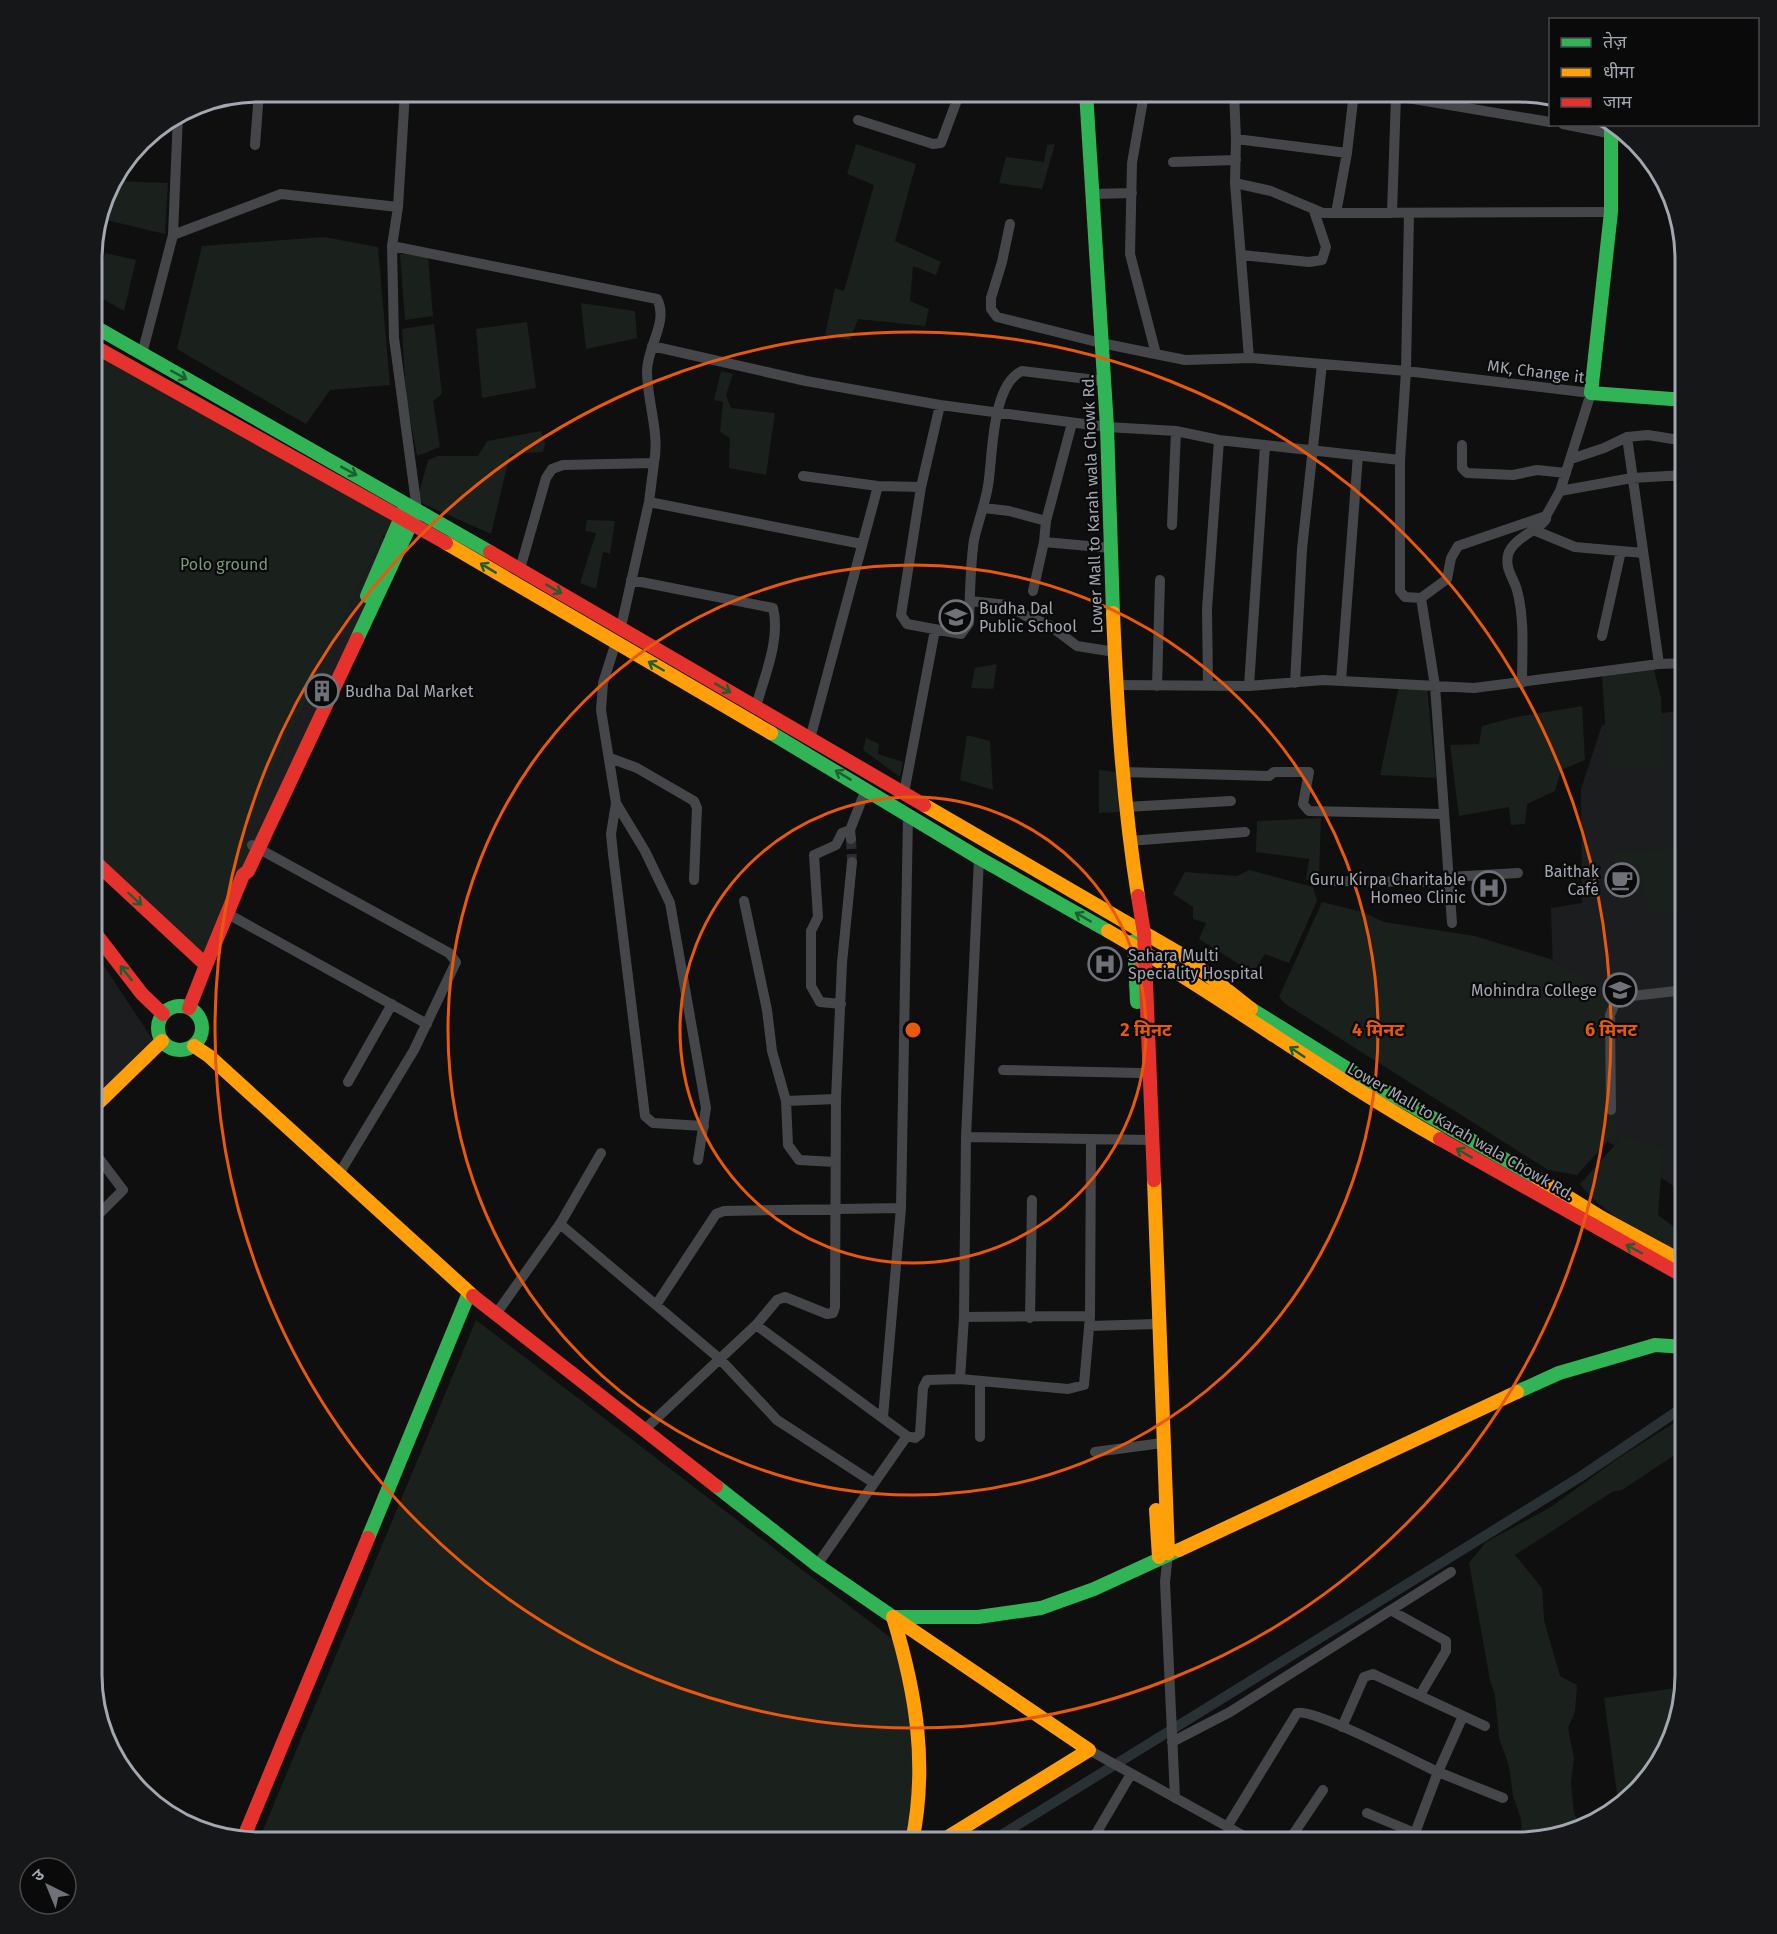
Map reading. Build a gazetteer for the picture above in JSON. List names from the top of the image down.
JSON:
{
  "streets": {
    "main road": ["Lower Mall to Karah wala Chowk Rd."],
    "street": ["MK, Change it"]
  },
  "crossings": [
    ["MK, Change it", "Lower Mall to Karah wala Chowk Rd."]
  ],
  "parks": ["Polo ground"],
  "places": {
    "school or university": ["Budha Dal Public School", "Mohindra College"],
    "building": ["Budha Dal Market"],
    "cafe": ["Baithak Café"],
    "hospital": ["Guru Kirpa Charitable Homeo Clinic", "Sahara Multi Speciality Hospital"]
  },
  "legend": ["तेज़", "धीमा", "जाम"],
  "north": "top left",
  "rings": ["2 मिनट", "4 मिनट", "6 मिनट"]
}
